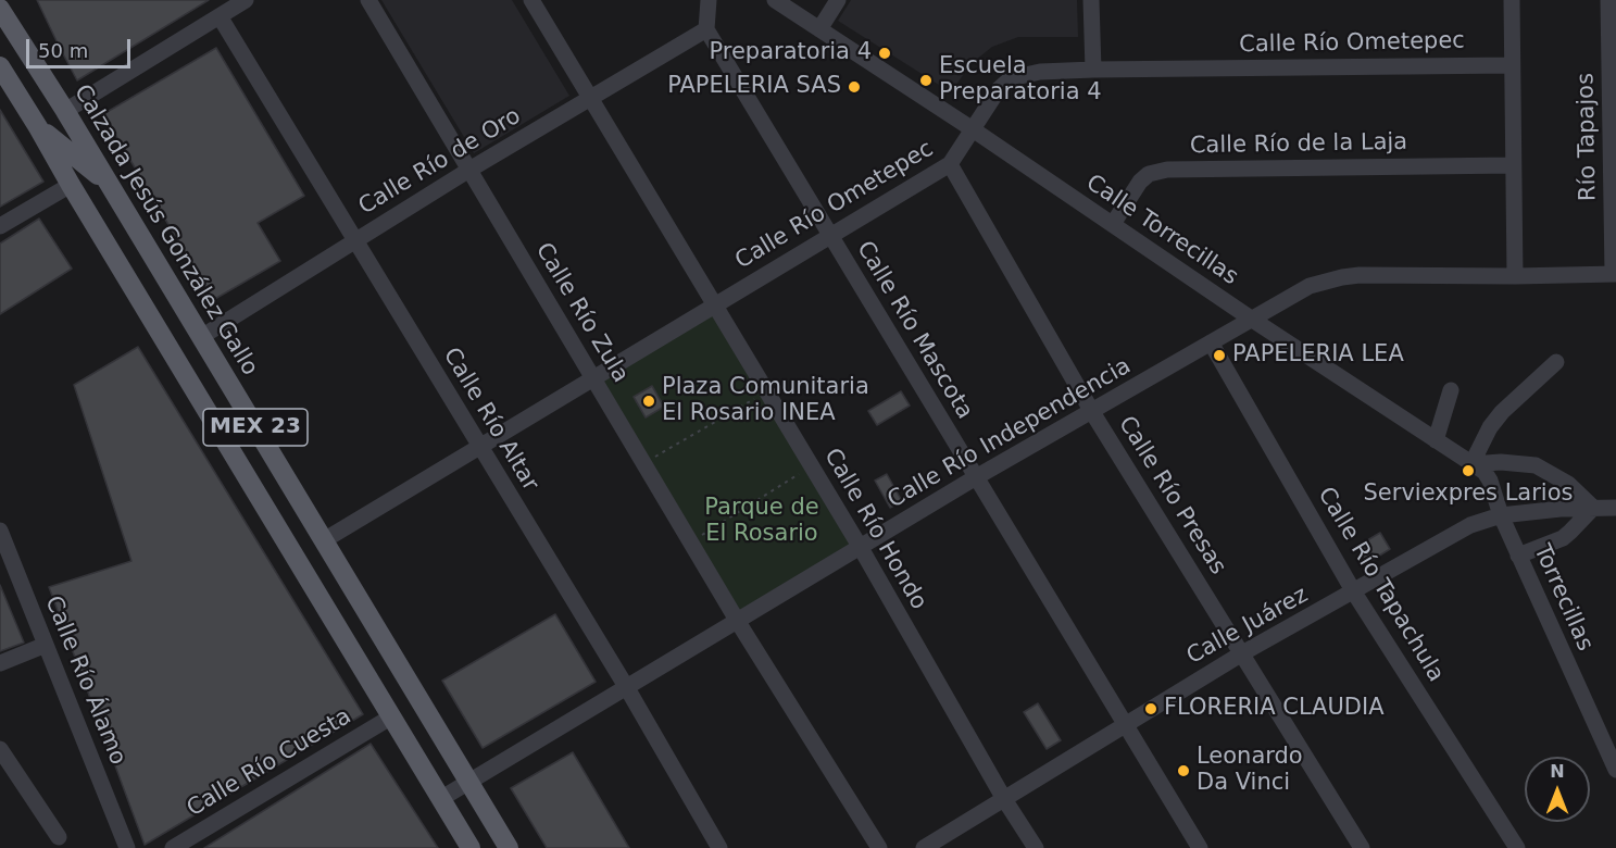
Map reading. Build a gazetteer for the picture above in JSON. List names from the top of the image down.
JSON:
{
  "streets": {
    "main road": ["Calzada Jesús González Gallo", "MEX 23"],
    "street": [
      "Calle Río Ometepec",
      "Río Tapajos",
      "Calle Río de la Laja",
      "Calle Río de Oro",
      "Calle Torrecillas",
      "Calle Río Zula",
      "Calle Río Mascota",
      "Calle Río Altar",
      "Calle Río Independencia",
      "Calle Río Presas",
      "Calle Río Hondo",
      "Calle Río Tapachula",
      "Torrecillas",
      "Calle Juárez",
      "Calle Río Álamo",
      "Calle Río Cuesta"
    ]
  },
  "crossings": [
    ["Calle Río Ometepec", "Calzada Jesús González Gallo"],
    ["Calle Río Ometepec", "Calle Torrecillas"],
    ["Calle Río Ometepec", "Calle Río Zula"],
    ["Calle Río Ometepec", "Calle Río Mascota"],
    ["Calle Río Ometepec", "Calle Río Altar"],
    ["Calle Río Ometepec", "Calle Río Presas"],
    ["Calle Río Ometepec", "Calle Río Hondo"],
    ["Río Tapajos", "Calle Río Independencia"],
    ["Calle Río de la Laja", "Calle Torrecillas"],
    ["Calle Río de Oro", "Calzada Jesús González Gallo"],
    ["Calle Río de Oro", "Calle Río Zula"],
    ["Calle Río de Oro", "Calle Río Mascota"],
    ["Calle Río de Oro", "Calle Río Altar"],
    ["Calle Río de Oro", "Calle Río Hondo"],
    ["Calzada Jesús González Gallo", "Calle Río Independencia"],
    ["Calle Torrecillas", "Calle Río Independencia"],
    ["Calle Torrecillas", "Torrecillas"],
    ["Calle Torrecillas", "Calle Juárez"],
    ["Calle Río Zula", "Calle Río Independencia"],
    ["Calle Río Mascota", "Calle Río Independencia"],
    ["Calle Río Mascota", "Calle Juárez"],
    ["Calle Río Altar", "Calle Río Independencia"],
    ["MEX 23", "Calle Río Independencia"],
    ["MEX 23", "Calle Río Cuesta"],
    ["Calle Río Independencia", "Calle Río Presas"],
    ["Calle Río Independencia", "Calle Río Hondo"],
    ["Calle Río Independencia", "Calle Río Tapachula"],
    ["Calle Río Presas", "Calle Juárez"],
    ["Calle Río Hondo", "Calle Juárez"],
    ["Calle Río Tapachula", "Calle Juárez"],
    ["Torrecillas", "Calle Juárez"]
  ],
  "parks": ["Parque de El Rosario"],
  "places": [
    "Preparatoria 4",
    "Escuela Preparatoria 4",
    "PAPELERIA SAS",
    "PAPELERIA LEA",
    "Plaza Comunitaria El Rosario INEA",
    "Serviexpres Larios",
    "FLORERIA CLAUDIA",
    "Leonardo Da Vinci"
  ],
  "scale_bar": "50 m",
  "north": "top"
}
